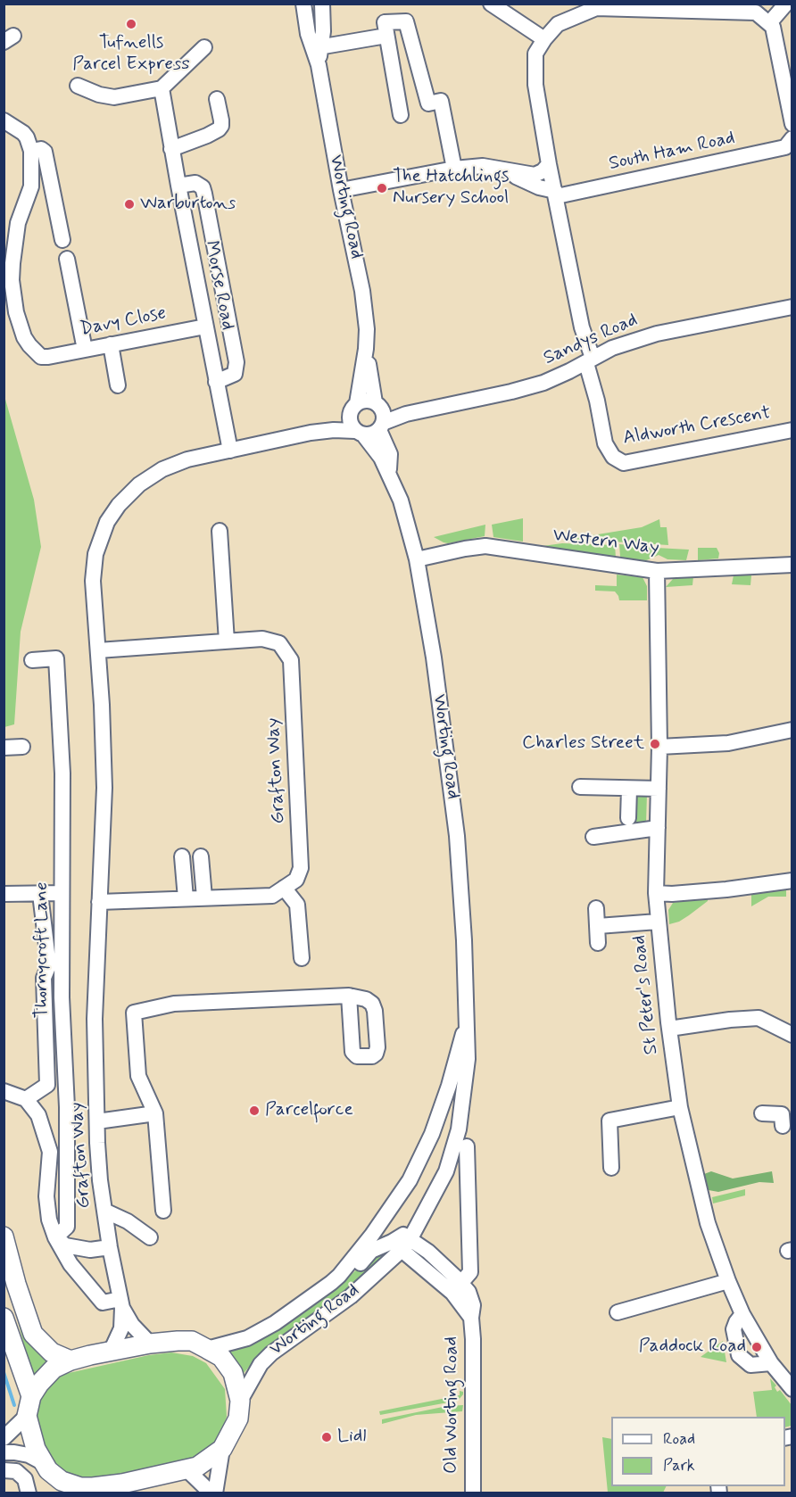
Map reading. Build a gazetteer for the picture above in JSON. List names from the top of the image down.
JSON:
{
  "streets": {
    "street": [
      "South Ham Road",
      "Worting Road",
      "Morse Road",
      "Davy Close",
      "Sandys Road",
      "Aldworth Crescent",
      "Western Way",
      "Grafton Way",
      "Thornycroft Lane",
      "St Peter's Road",
      "Old Worting Road"
    ]
  },
  "crossings": [
    ["Worting Road", "Sandys Road"],
    ["Worting Road", "Western Way"],
    ["Worting Road", "Grafton Way"],
    ["Worting Road", "Old Worting Road"],
    ["Morse Road", "Davy Close"],
    ["Morse Road", "Grafton Way"],
    ["Sandys Road", "Aldworth Crescent"],
    ["Sandys Road", "Grafton Way"],
    ["Western Way", "St Peter's Road"]
  ],
  "places": [
    "Tufnells Parcel Express",
    "The Hatchlings Nursery School",
    "Warburtons",
    "Charles Street",
    "Parcelforce",
    "Paddock Road",
    "Lidl"
  ],
  "legend": ["Road", "Park"]
}
